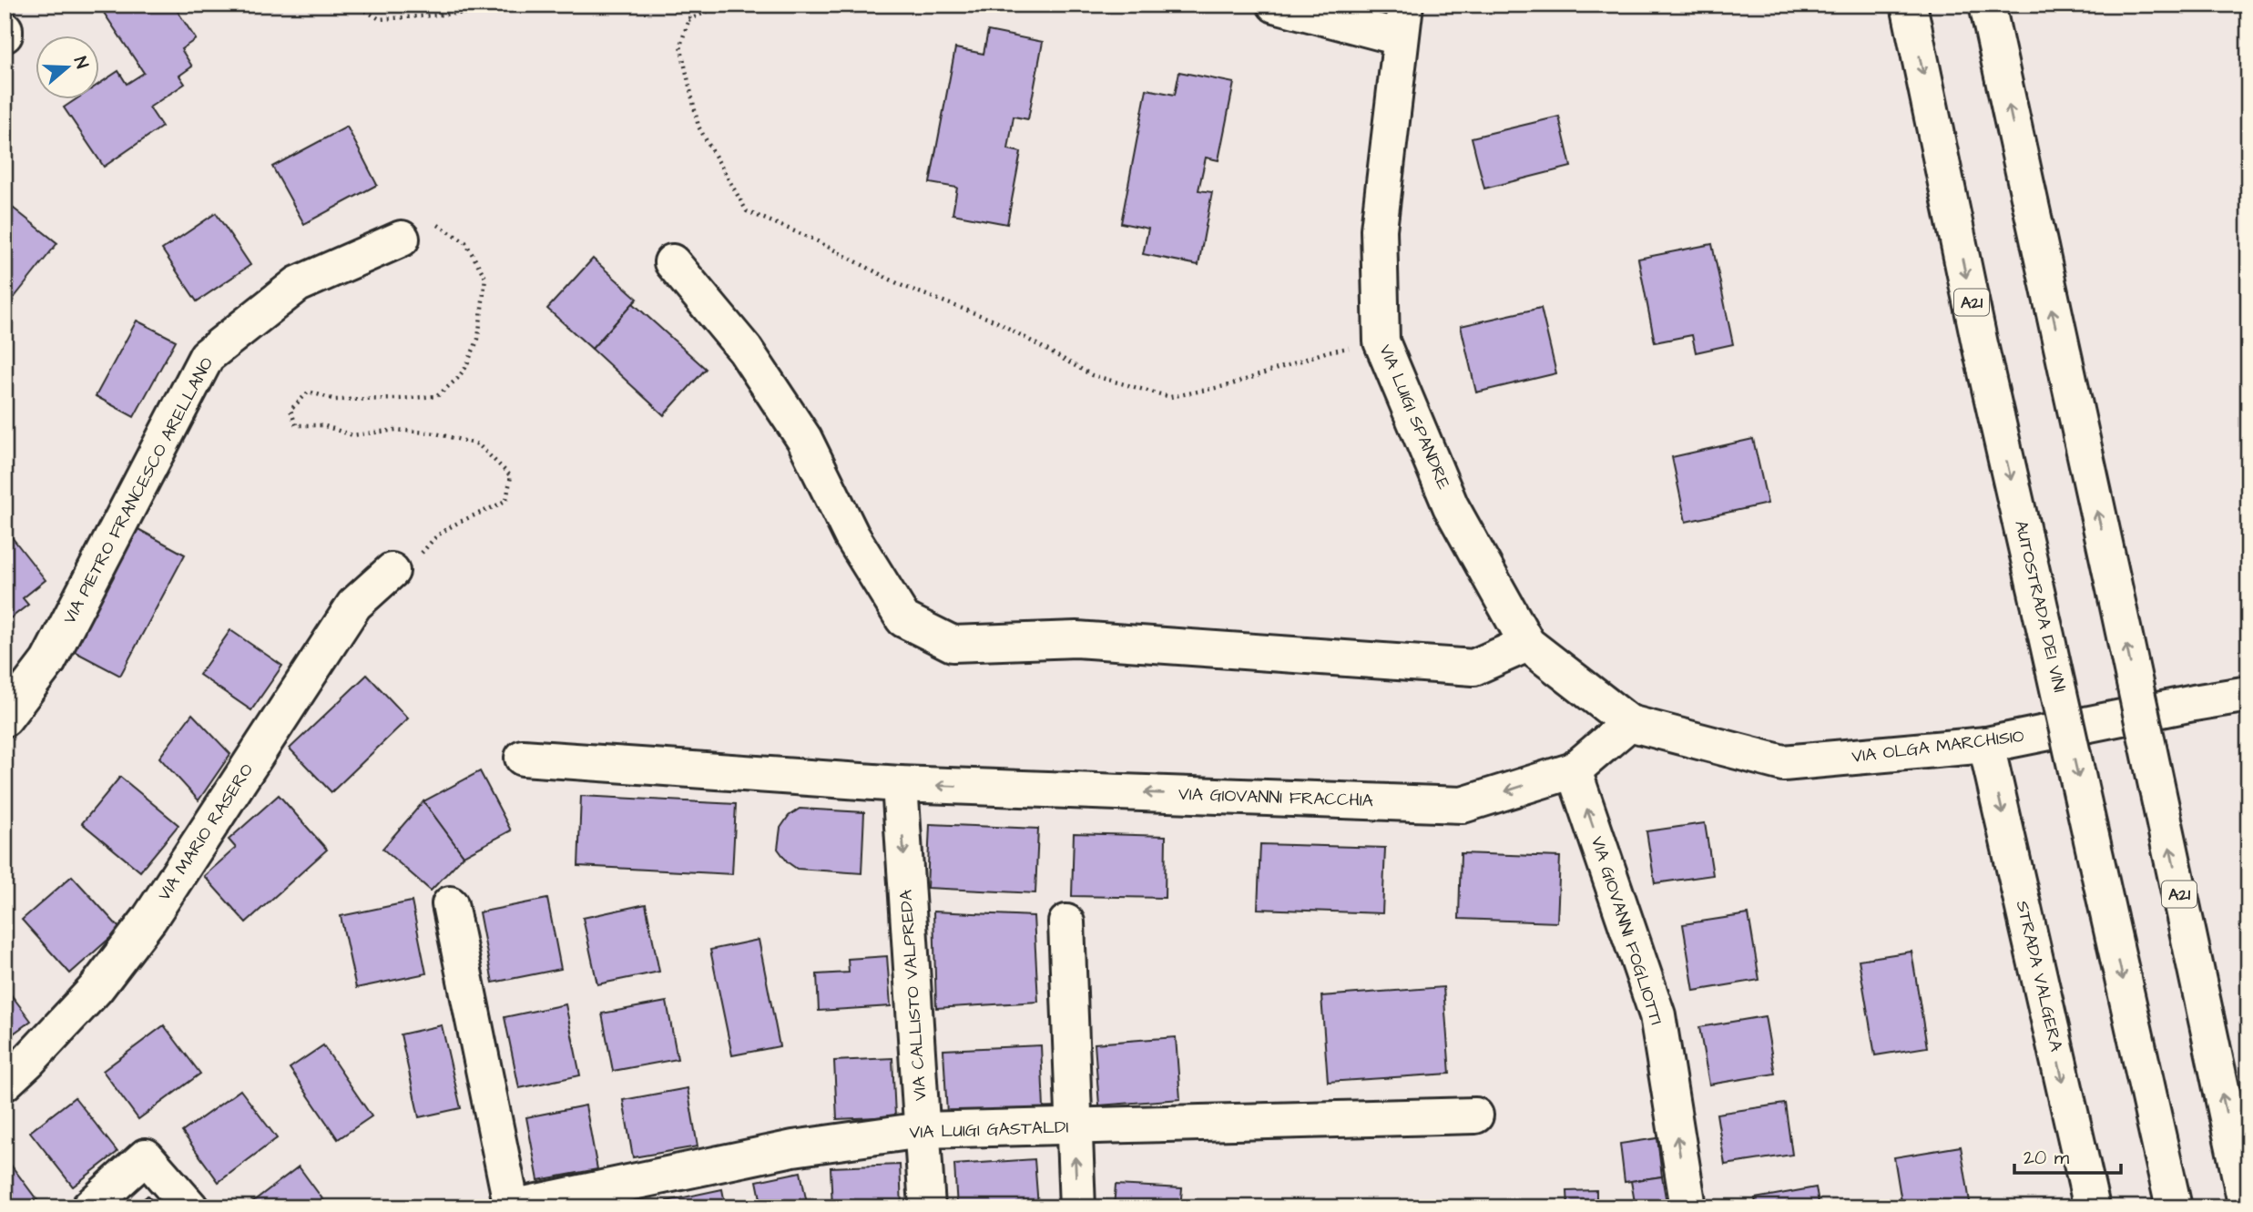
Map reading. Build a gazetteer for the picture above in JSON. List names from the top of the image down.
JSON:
{
  "streets": {
    "main road": [
      "A21",
      "VIA LUIGI SPANDRE",
      "VIA PIETRO FRANCESCO ARELLANO",
      "AUTOSTRADA DEI VINI",
      "VIA OLGA MARCHISIO",
      "VIA GIOVANNI FRACCHIA",
      "VIA MARIO RASERO",
      "VIA GIOVANNI FOGLIOTTI",
      "STRADA VALGERA",
      "VIA CALLISTO VALPREDA",
      "VIA LUIGI GASTALDI"
    ]
  },
  "crossings": [
    ["VIA LUIGI SPANDRE", "VIA OLGA MARCHISIO"],
    ["VIA LUIGI SPANDRE", "VIA GIOVANNI FRACCHIA"],
    ["VIA OLGA MARCHISIO", "VIA GIOVANNI FRACCHIA"],
    ["VIA OLGA MARCHISIO", "STRADA VALGERA"],
    ["VIA GIOVANNI FRACCHIA", "VIA GIOVANNI FOGLIOTTI"],
    ["VIA GIOVANNI FRACCHIA", "VIA CALLISTO VALPREDA"],
    ["VIA CALLISTO VALPREDA", "VIA LUIGI GASTALDI"]
  ],
  "one_way": ["VIA GIOVANNI FRACCHIA", "VIA GIOVANNI FOGLIOTTI"],
  "scale_bar": "20 m",
  "north": "right"
}
